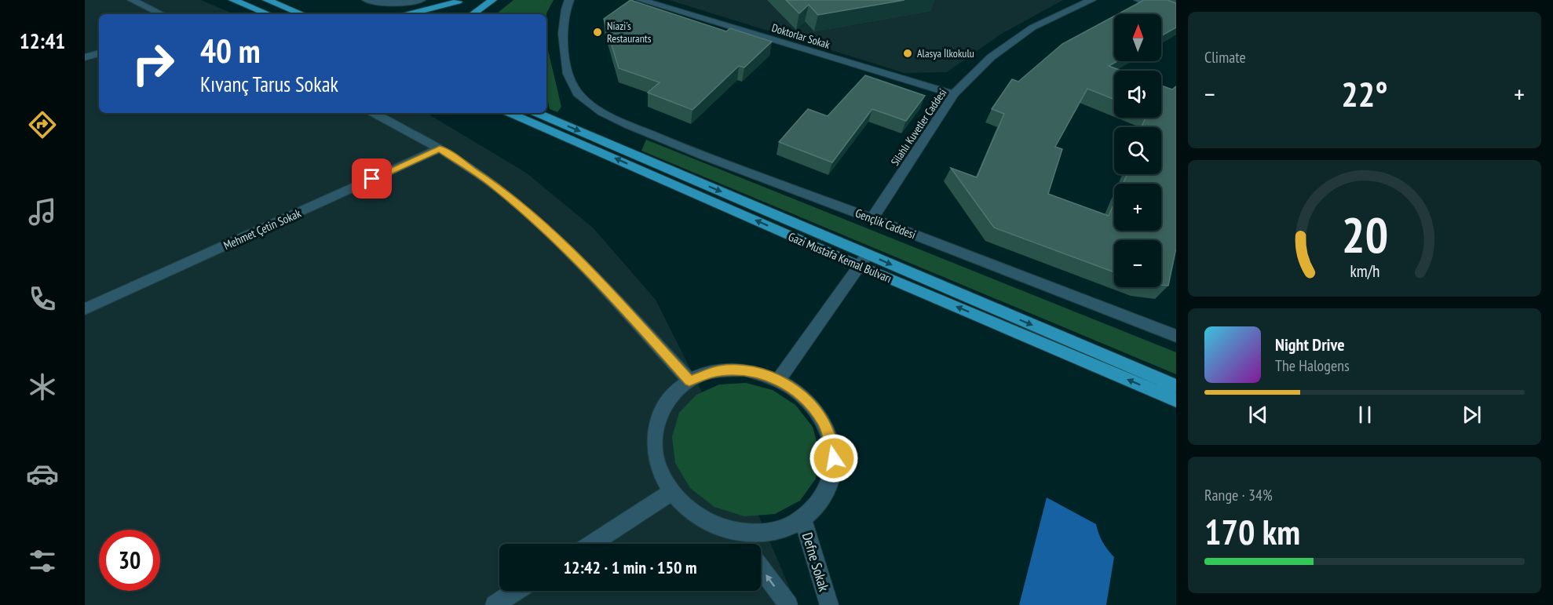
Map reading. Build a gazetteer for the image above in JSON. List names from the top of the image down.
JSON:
{
  "streets": {
    "main road": ["Gazi Mustafa Kemal Bulvarı"],
    "street": [
      "Doktorlar Sokak",
      "Silahlı Kuvetler Caddesi",
      "Gençlik Caddesi",
      "Mehmet Çetin Sokak",
      "Defne Sokak"
    ]
  },
  "crossings": [
    ["Doktorlar Sokak", "Silahlı Kuvetler Caddesi"],
    ["Silahlı Kuvetler Caddesi", "Gençlik Caddesi"]
  ],
  "places": ["Niazi's Restaurants", "Alasya İlkokulu"],
  "north": "top",
  "page": {
    "tabs": "12:41",
    "tile": [
      "Climate",
      ["Range · 34%", "170 km"]
    ],
    "map_buttons": ["+", "−"],
    "turn": ["40 m", "Kıvanç Tarus Sokak"],
    "heat": ["−", "22°", "+"],
    "song": ["Night Drive", "The Halogens"],
    "limit": "30",
    "trip": "12:42 · 1 min · 150 m",
    "gauge": ["20", "km/h"]
  }
}
